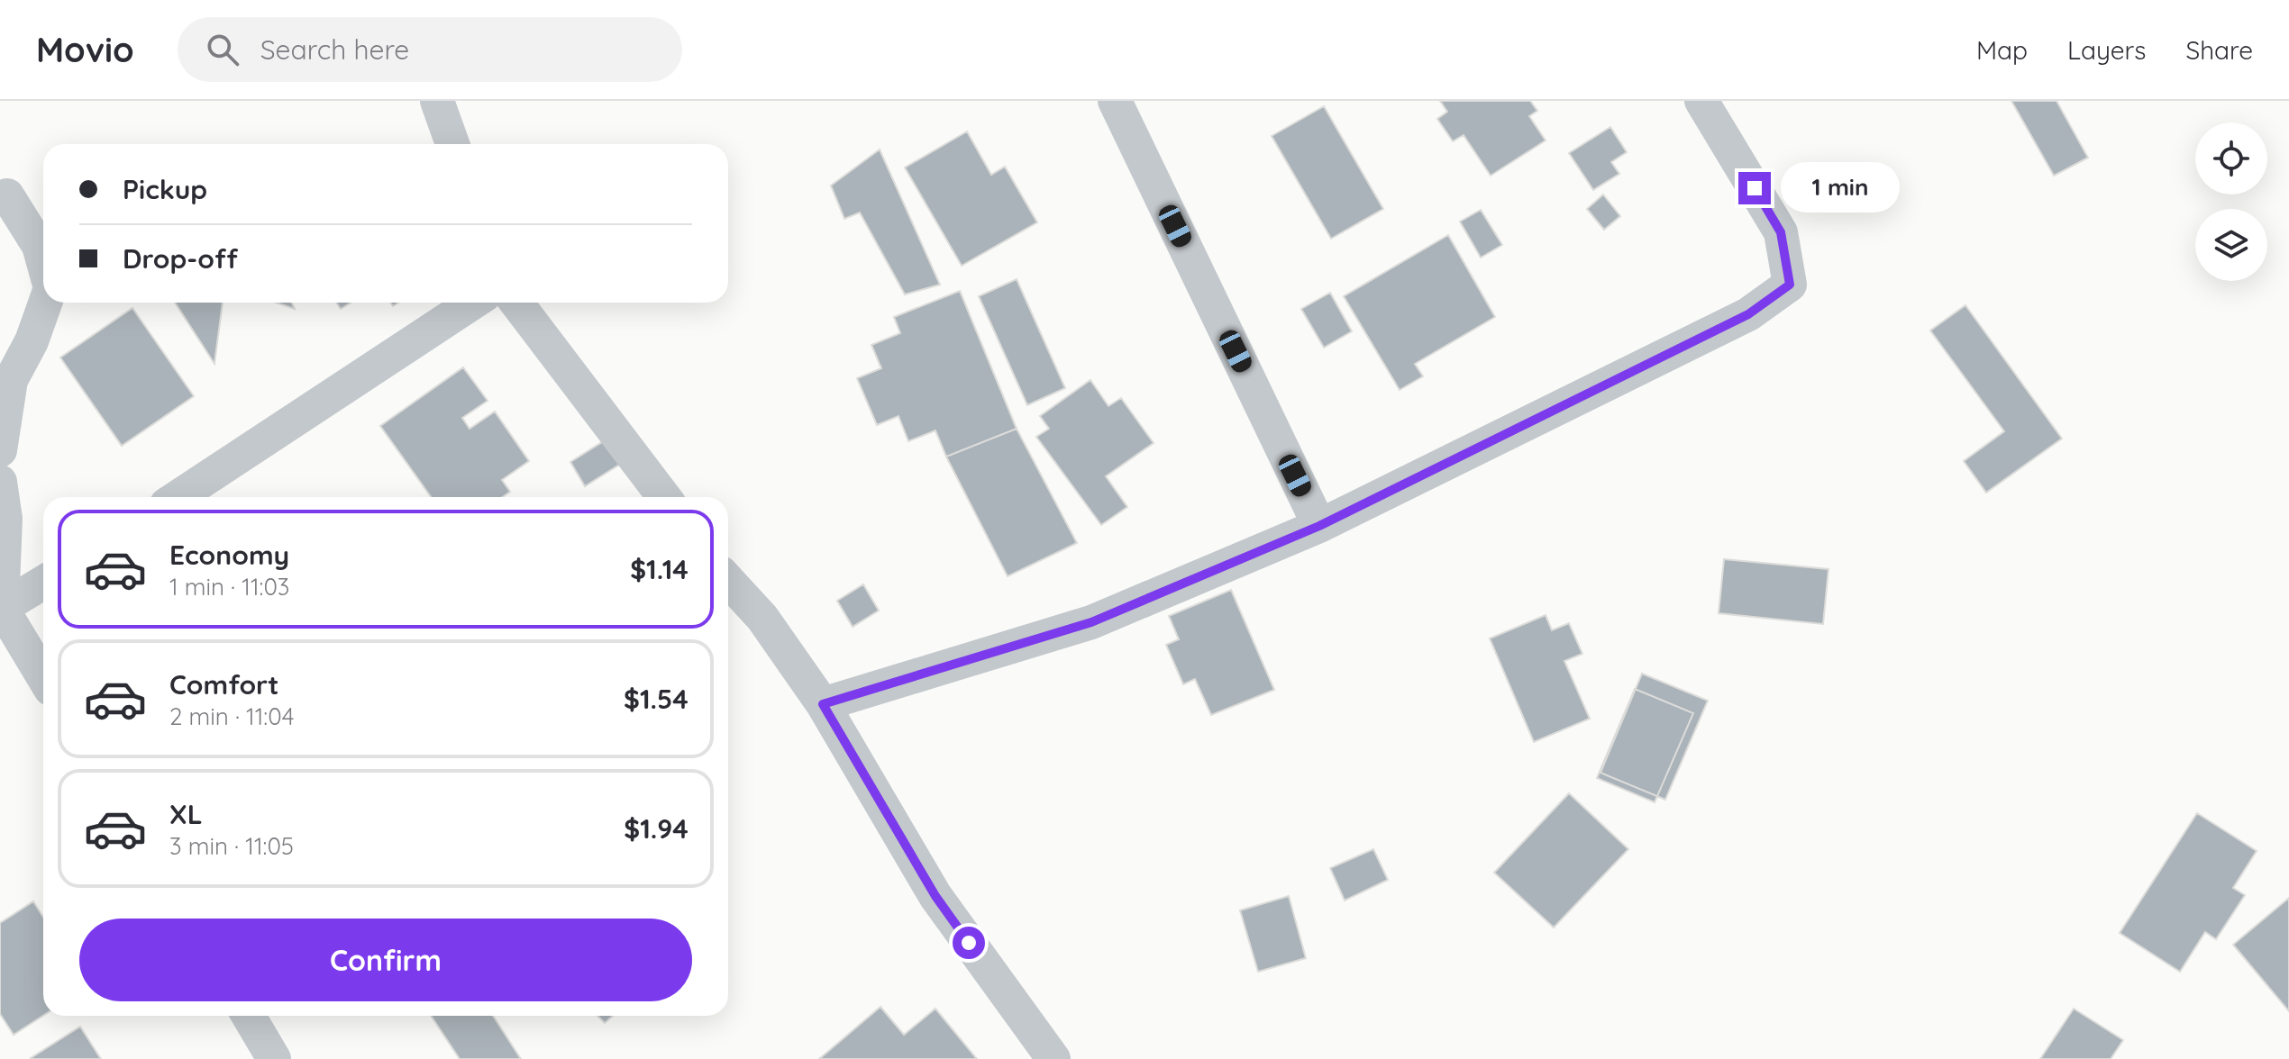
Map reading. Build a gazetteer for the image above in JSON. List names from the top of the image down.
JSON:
{
  "page": {
    "header": "Movio",
    "search": "Search here",
    "nav": ["Map", "Layers", "Share"],
    "banner": ["Pickup", "Drop-off"],
    "bubble": "1 min",
    "list": [
      {
        "name": "Economy",
        "note": "1 min · 11:03",
        "value": "$1.14"
      },
      {
        "name": "Comfort",
        "note": "2 min · 11:04",
        "value": "$1.54"
      },
      {
        "name": "XL",
        "note": "3 min · 11:05",
        "value": "$1.94"
      }
    ],
    "buttons": "Confirm"
  }
}
